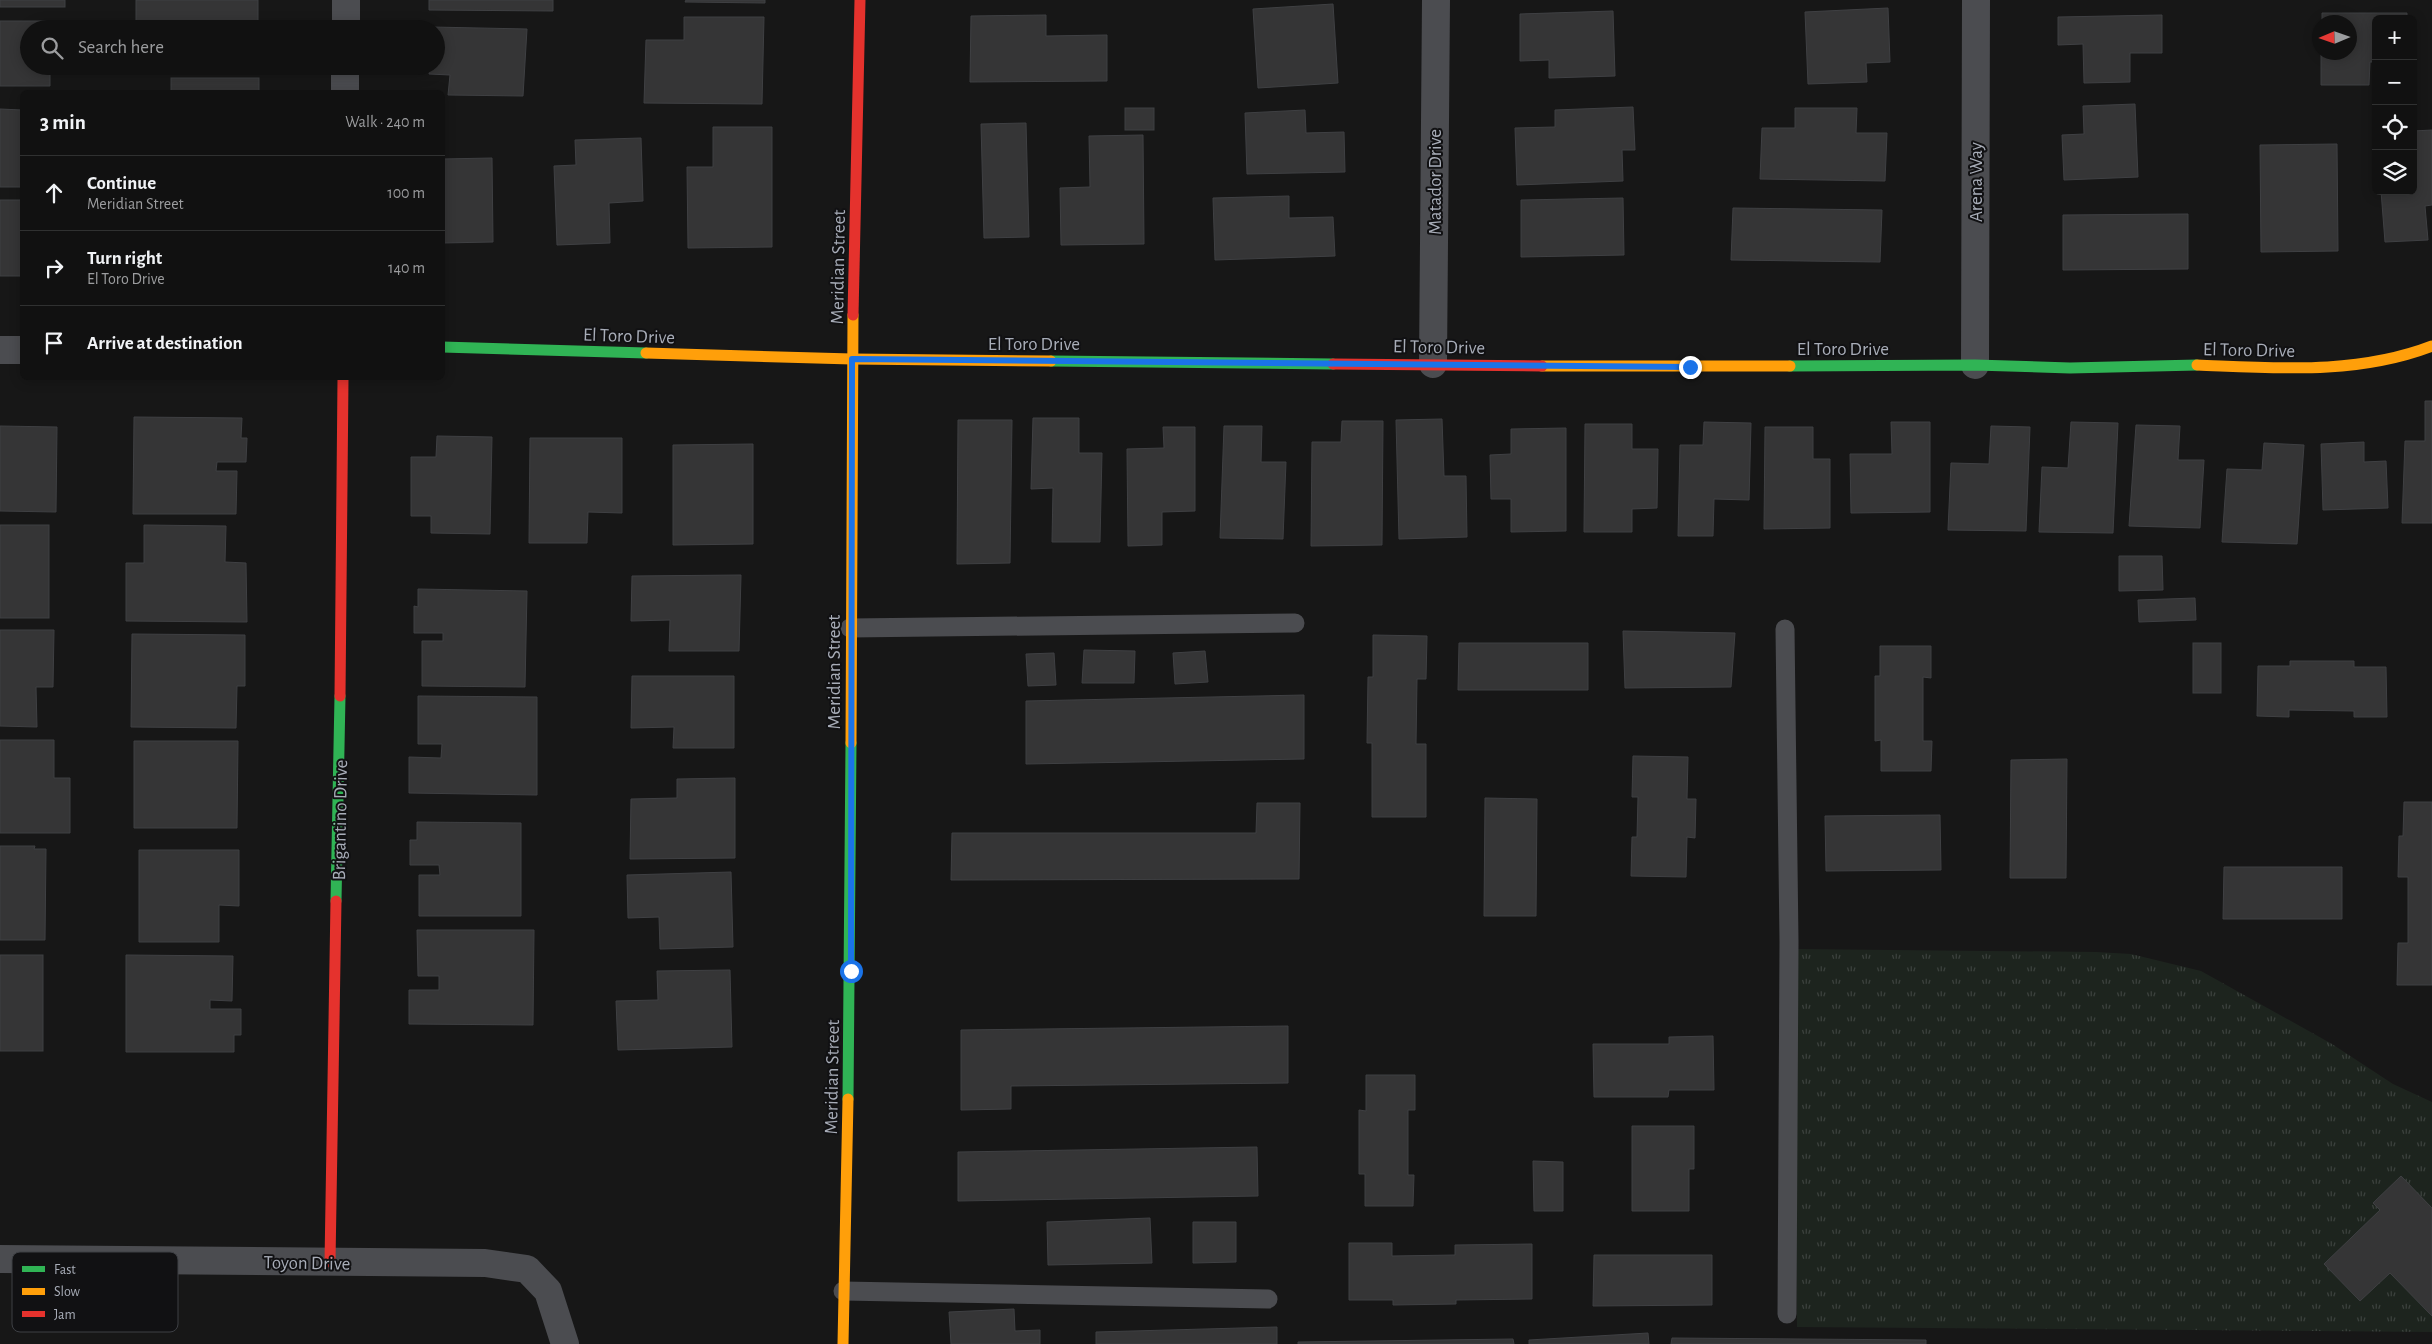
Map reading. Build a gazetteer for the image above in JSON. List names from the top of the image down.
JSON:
{
  "streets": {
    "street": [
      "Matador Drive",
      "Arena Way",
      "Meridian Street",
      "El Toro Drive",
      "Brigantino Drive",
      "Toyon Drive"
    ]
  },
  "crossings": [
    ["Matador Drive", "El Toro Drive"],
    ["Arena Way", "El Toro Drive"],
    ["Meridian Street", "El Toro Drive"],
    ["Brigantino Drive", "Toyon Drive"]
  ],
  "legend": ["Fast", "Slow", "Jam"],
  "north": "left",
  "page": {
    "map_buttons": ["+", "−"],
    "search": "Search here",
    "heading": ["3 min", "Walk · 240 m"],
    "list": [
      ["Continue", "Meridian Street", "100 m"],
      ["Turn right", "El Toro Drive", "140 m"],
      "Arrive at destination"
    ]
  }
}
